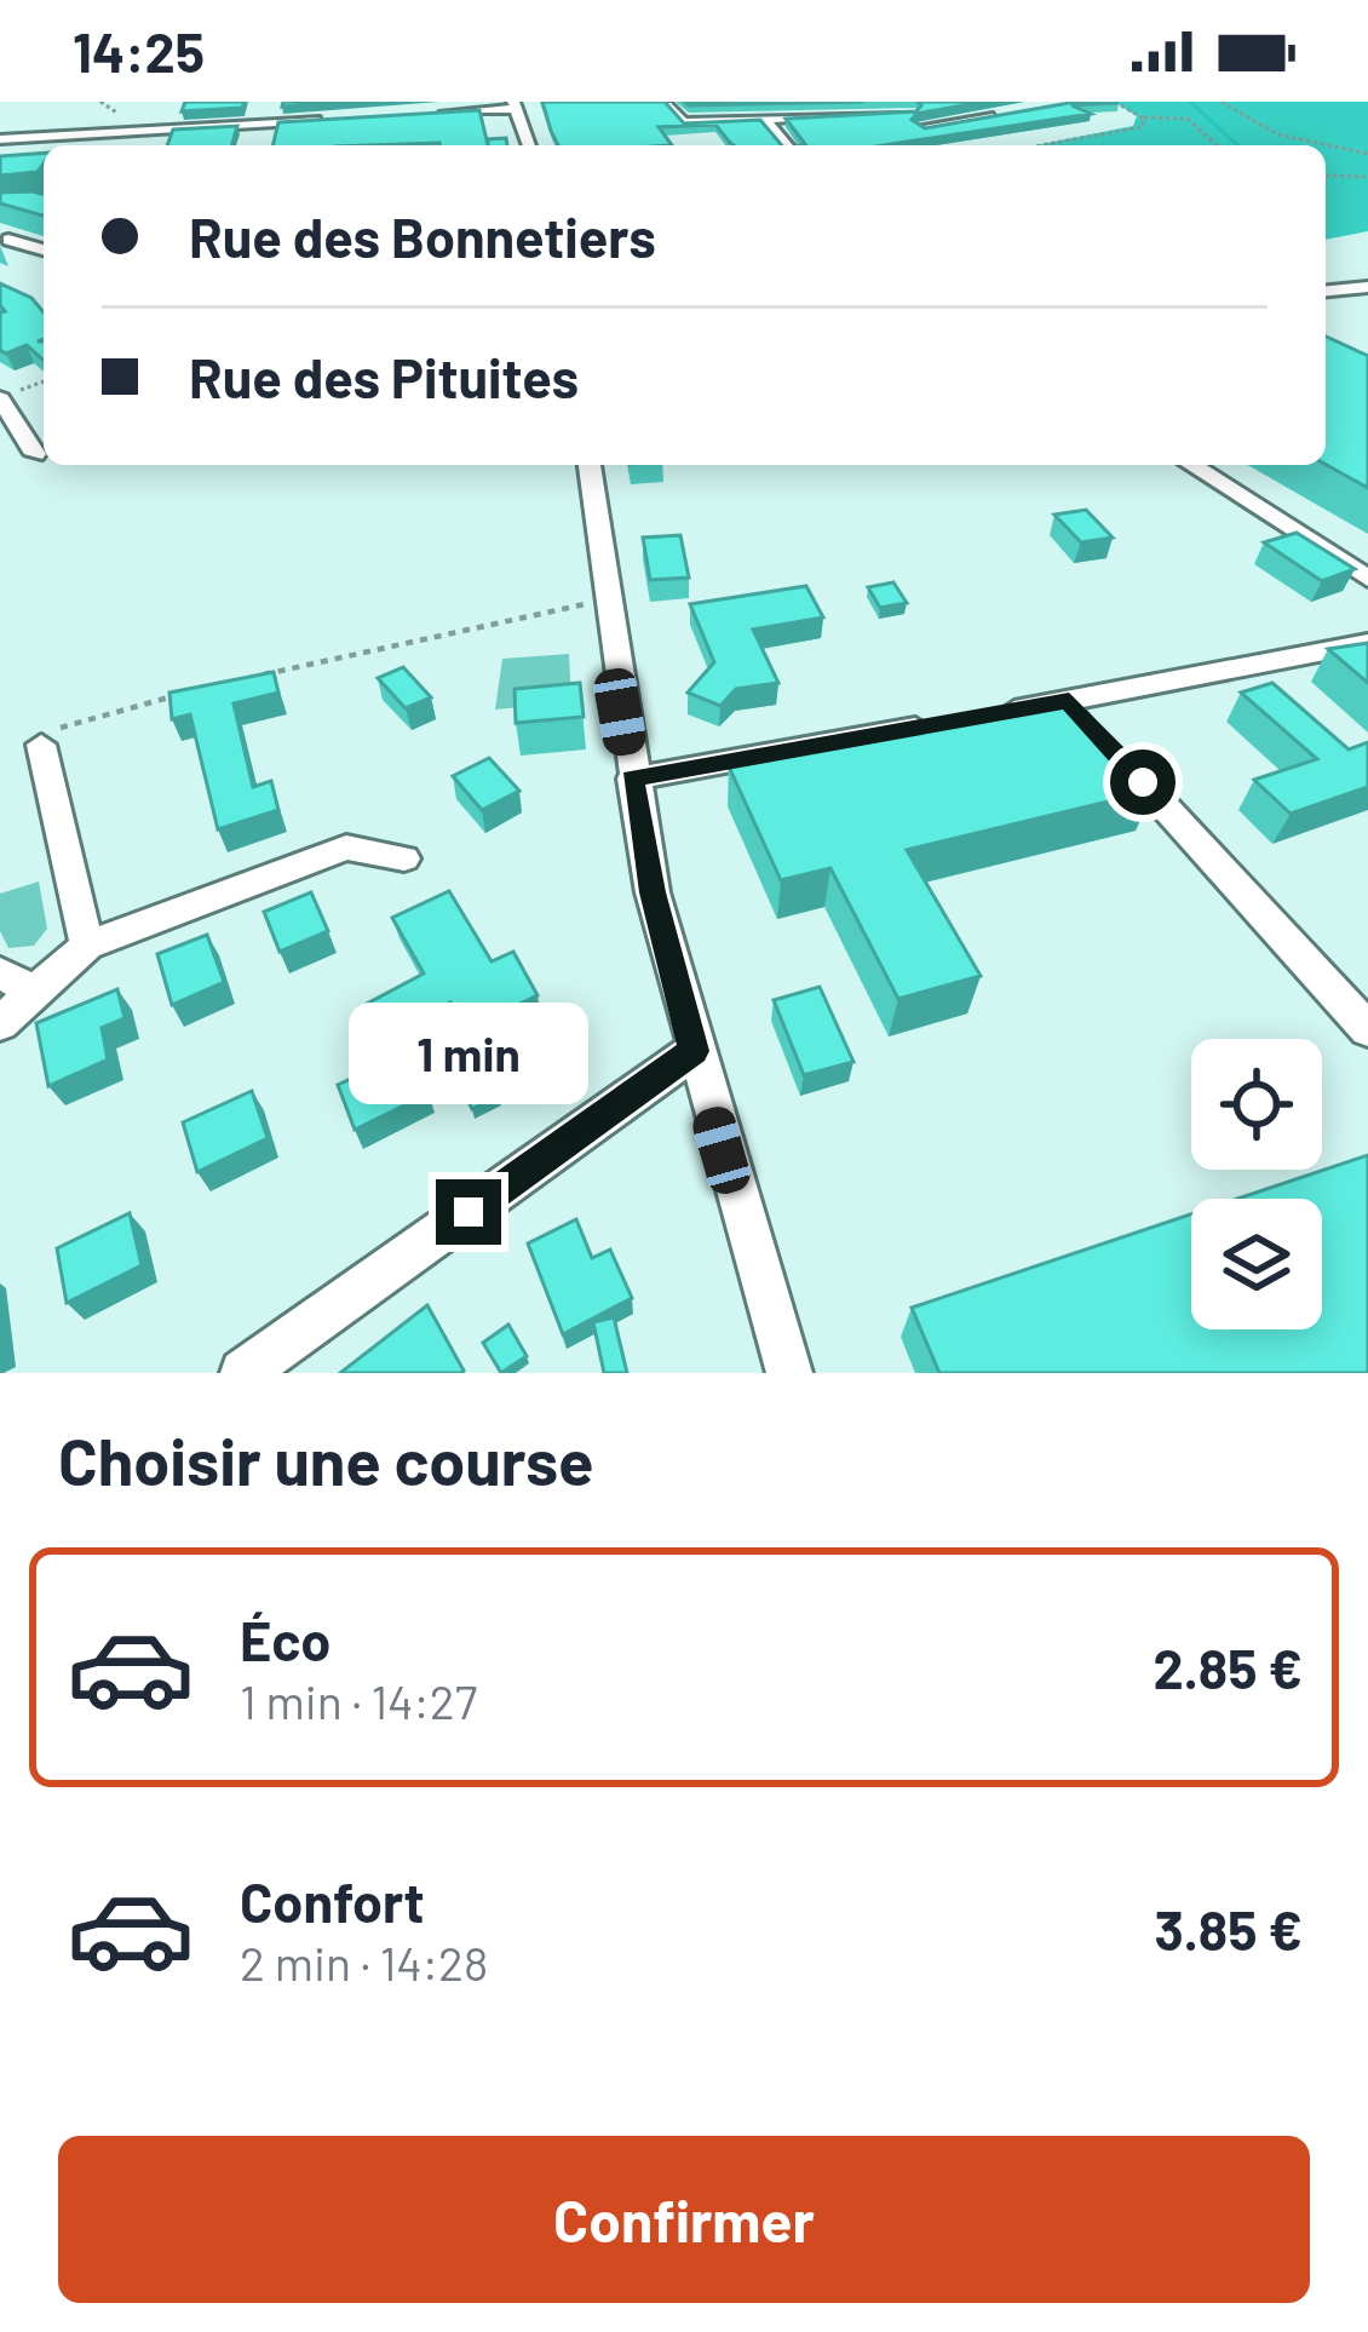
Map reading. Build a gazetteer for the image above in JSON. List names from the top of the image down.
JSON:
{
  "page": {
    "status": "14:25",
    "banner": ["Rue des Bonnetiers", "Rue des Pituites"],
    "bubble": "1 min",
    "heading": "Choisir une course",
    "list": [
      {
        "name": "Éco",
        "note": "1 min · 14:27",
        "value": "2.85 €"
      },
      {
        "name": "Confort",
        "note": "2 min · 14:28",
        "value": "3.85 €"
      }
    ],
    "buttons": "Confirmer"
  }
}
